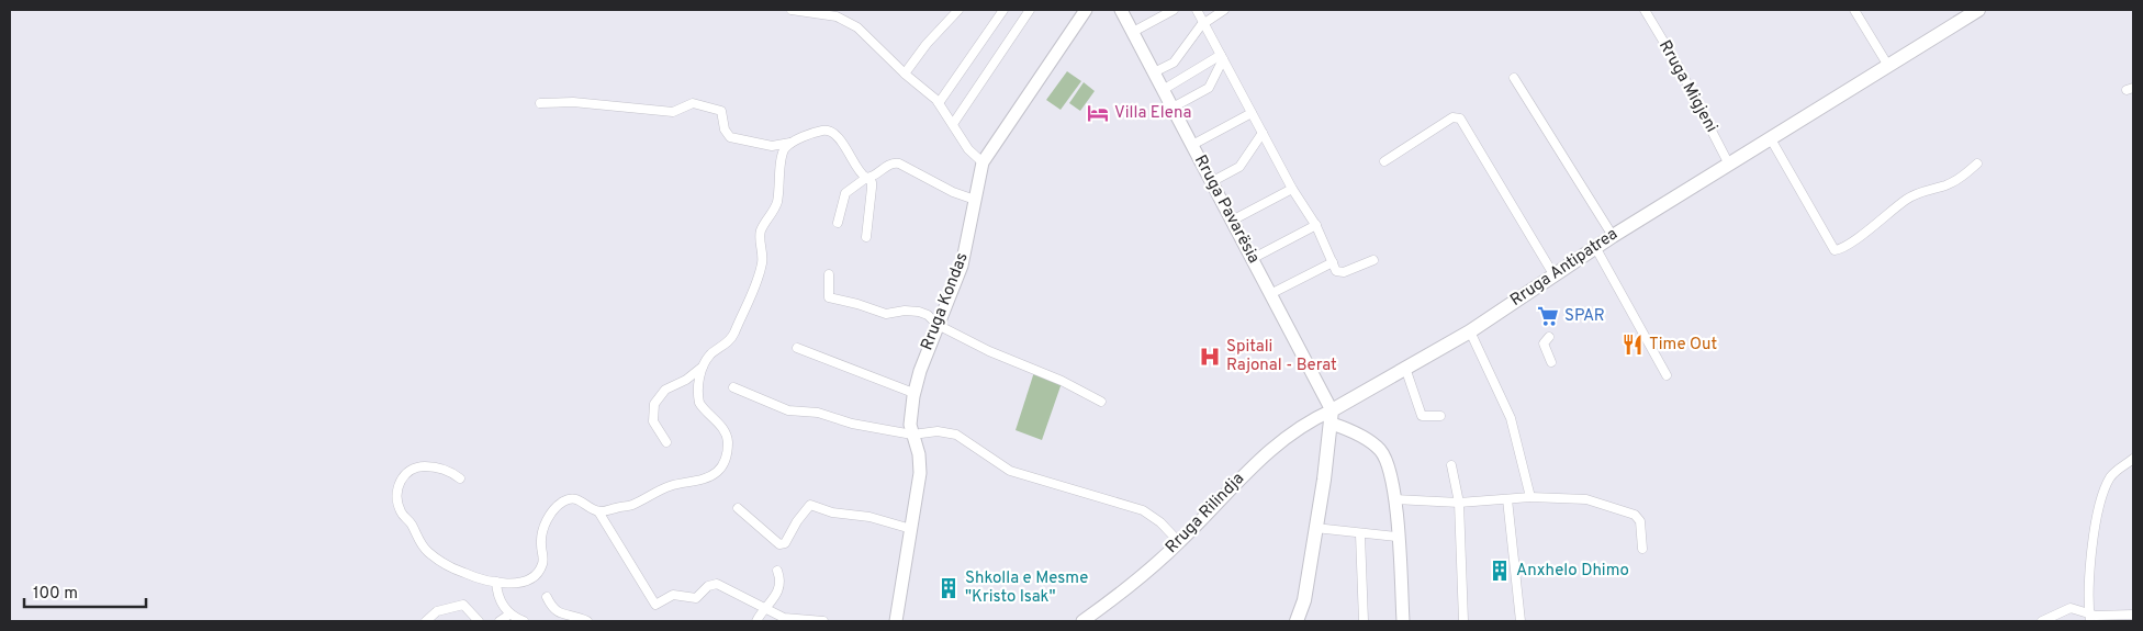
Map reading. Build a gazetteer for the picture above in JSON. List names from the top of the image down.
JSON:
{
  "streets": {
    "main road": ["Rruga Antipatrea"],
    "street": [
      "Rruga Migjeni",
      "Rruga Pavarësia",
      "Rruga Kondas",
      "Rruga Rilindja"
    ]
  },
  "crossings": [
    ["Rruga Migjeni", "Rruga Antipatrea"],
    ["Rruga Pavarësia", "Rruga Antipatrea"],
    ["Rruga Pavarësia", "Rruga Rilindja"],
    ["Rruga Antipatrea", "Rruga Rilindja"]
  ],
  "places": {
    "hotel": ["Villa Elena"],
    "supermarket": ["SPAR"],
    "restaurant": ["Time Out"],
    "hospital": ["Spitali Rajonal - Berat"],
    "building": ["Anxhelo Dhimo", "Shkolla e Mesme \"Kristo Isak\""]
  },
  "scale_bar": "100 m"
}
